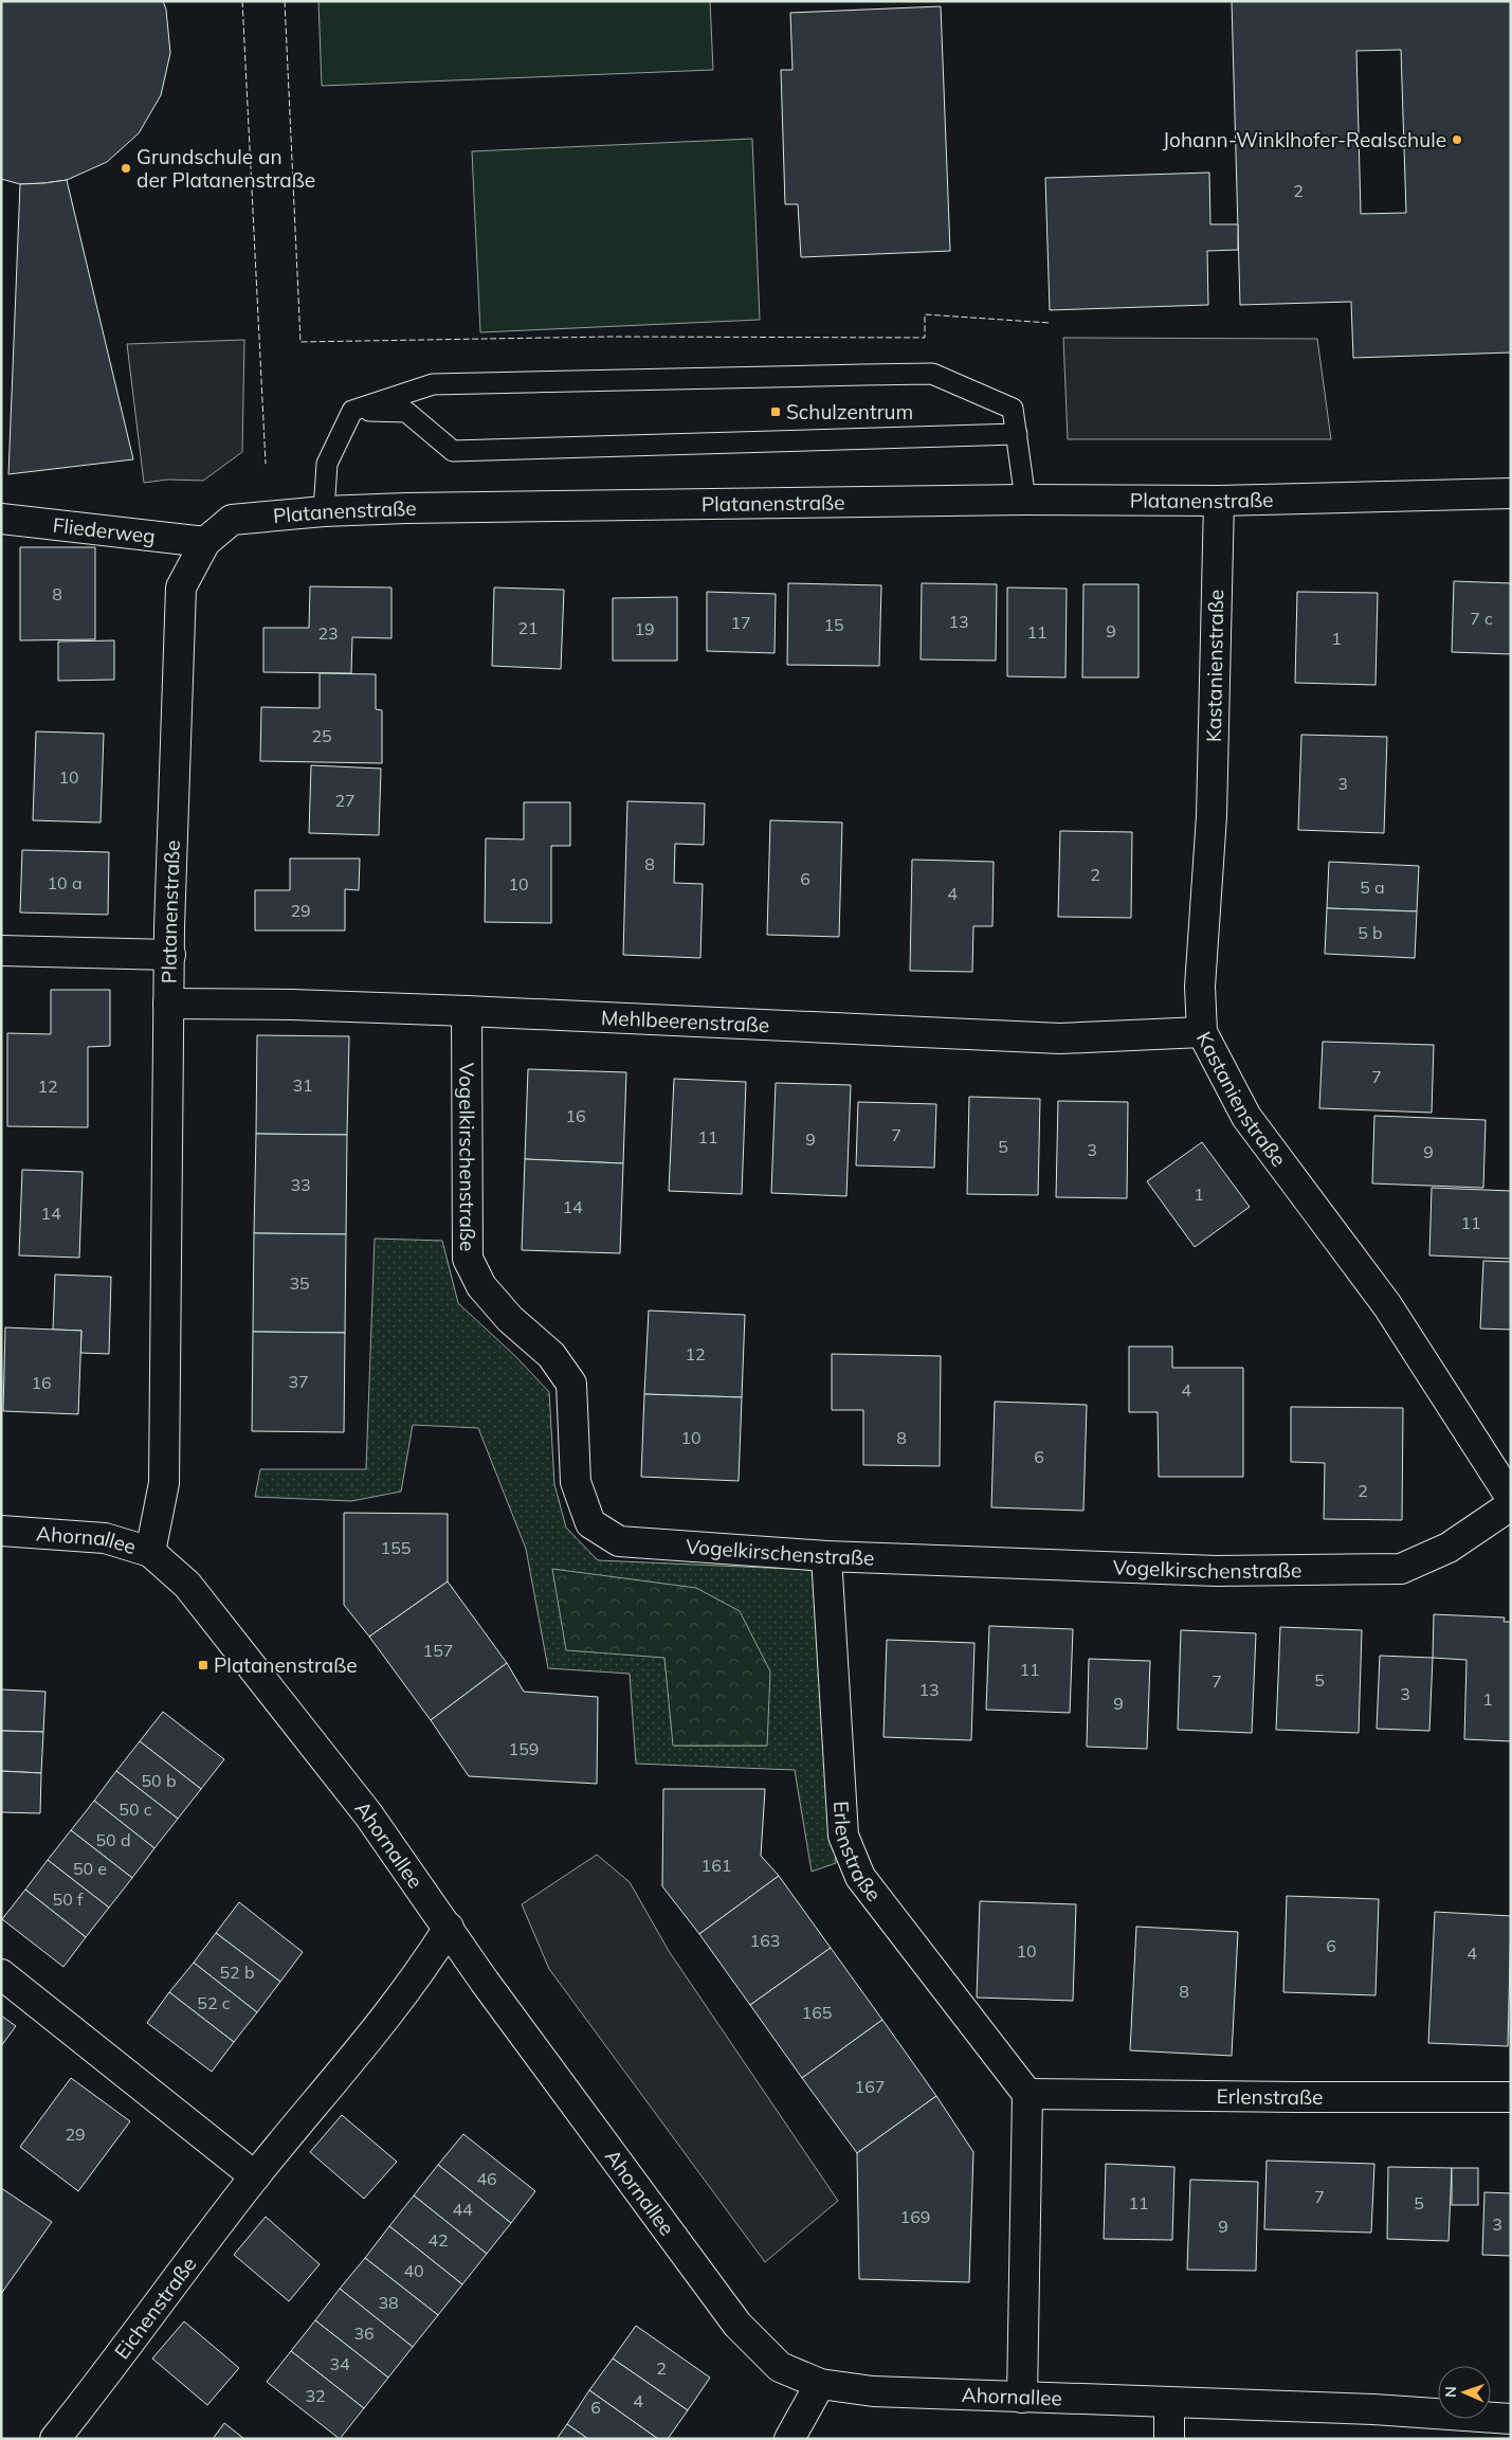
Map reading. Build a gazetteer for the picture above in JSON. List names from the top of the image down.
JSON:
{
  "streets": {
    "street": [
      "Platanenstraße",
      "Fliederweg",
      "Kastanienstraße",
      "Mehlbeerenstraße",
      "Vogelkirschenstraße",
      "Ahornallee",
      "Erlenstraße",
      "Eichenstraße"
    ]
  },
  "crossings": [
    ["Platanenstraße", "Fliederweg"],
    ["Platanenstraße", "Kastanienstraße"],
    ["Platanenstraße", "Mehlbeerenstraße"],
    ["Platanenstraße", "Ahornallee"],
    ["Kastanienstraße", "Mehlbeerenstraße"],
    ["Mehlbeerenstraße", "Vogelkirschenstraße"],
    ["Vogelkirschenstraße", "Erlenstraße"],
    ["Ahornallee", "Eichenstraße"]
  ],
  "places": {
    "other": ["Johann-Winklhofer-Realschule", "Grundschule an der Platanenstraße"],
    "transit": ["Schulzentrum", "Platanenstraße"]
  },
  "house_numbers": [
    "2",
    "8",
    "7 c",
    "13",
    "17",
    "15",
    "21",
    "19",
    "9",
    "11",
    "23",
    "1",
    "25",
    "10",
    "3",
    "27",
    "8",
    "2",
    "6",
    "10 a",
    "10",
    "5 a",
    "4",
    "29",
    "5 b",
    "7",
    "31",
    "12",
    "16",
    "7",
    "11",
    "9",
    "5",
    "3",
    "9",
    "33",
    "1",
    "14",
    "14",
    "11",
    "35",
    "12",
    "37",
    "16",
    "4",
    "10",
    "8",
    "6",
    "2",
    "155",
    "157",
    "11",
    "5",
    "7",
    "13",
    "3",
    "1",
    "9",
    "159",
    "50 b",
    "50 c",
    "50 d",
    "161",
    "50 e",
    "50 f",
    "163",
    "6",
    "10",
    "4",
    "52 b",
    "8",
    "52 c",
    "165",
    "167",
    "29",
    "46",
    "7",
    "11",
    "5",
    "44",
    "169",
    "3",
    "9",
    "42",
    "40",
    "38",
    "36",
    "34",
    "2",
    "32",
    "4",
    "6"
  ],
  "north": "left"
}
